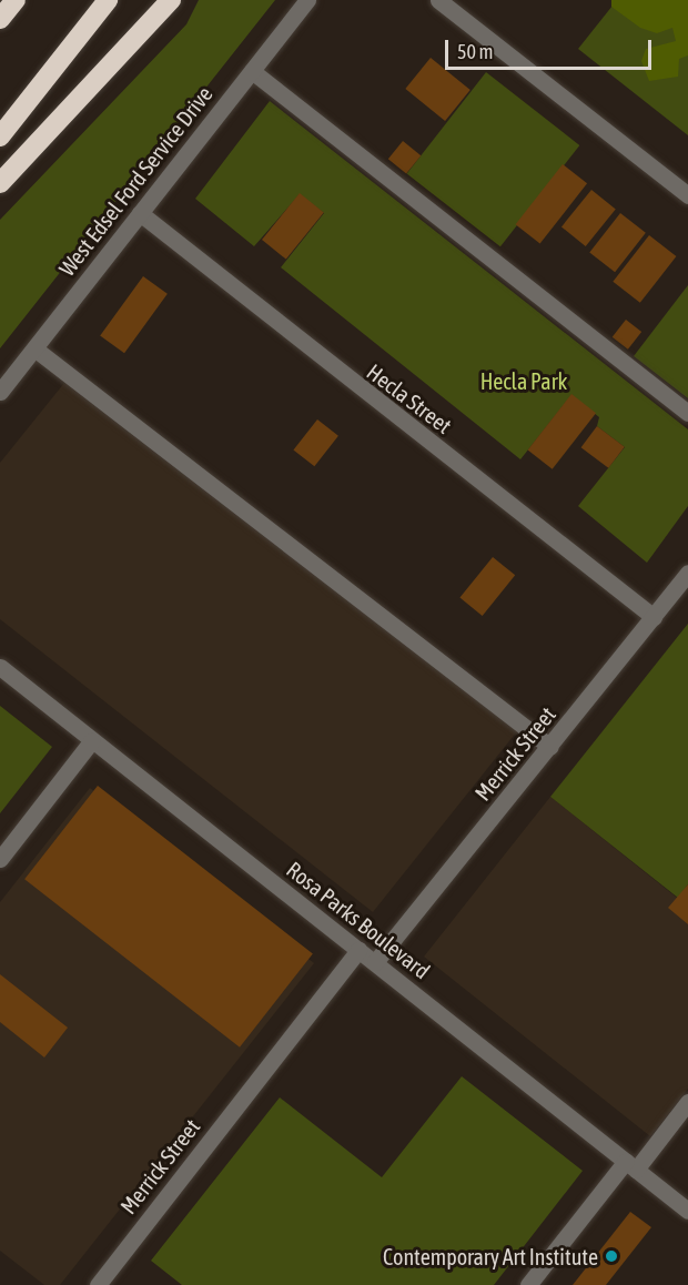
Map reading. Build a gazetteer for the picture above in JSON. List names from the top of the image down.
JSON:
{
  "streets": {
    "street": [
      "West Edsel Ford Service Drive",
      "Hecla Street",
      "Merrick Street",
      "Rosa Parks Boulevard"
    ]
  },
  "crossings": [
    ["West Edsel Ford Service Drive", "Hecla Street"],
    ["Hecla Street", "Merrick Street"],
    ["Merrick Street", "Rosa Parks Boulevard"]
  ],
  "parks": ["Hecla Park"],
  "places": ["Contemporary Art Institute"],
  "scale_bar": "50 m"
}
